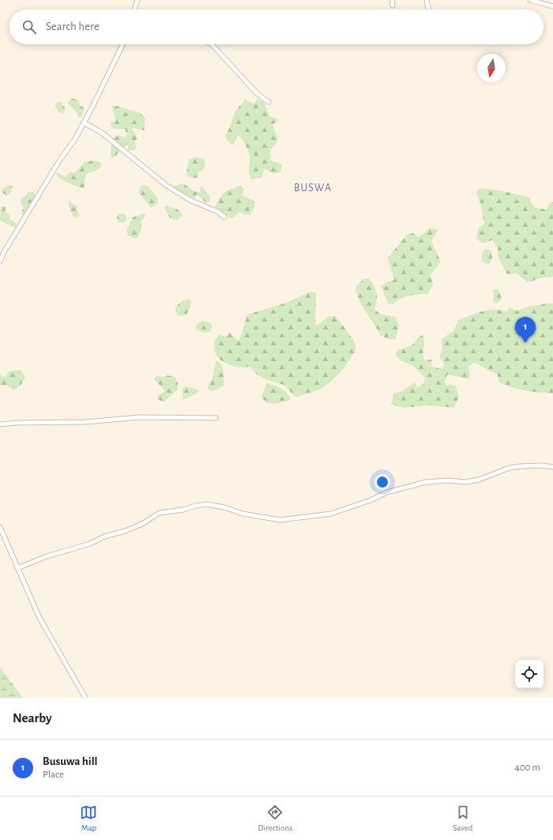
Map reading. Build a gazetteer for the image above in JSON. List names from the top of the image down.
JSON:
{
  "districts": ["BUSWA"],
  "north": "bottom",
  "page": {
    "search": "Search here",
    "pins": "1",
    "heading": "Nearby",
    "list": [
      {
        "mark": "1",
        "name": "Busuwa hill",
        "note": "Place",
        "value": "400 m"
      }
    ],
    "nav": ["Map", "Directions", "Saved"]
  }
}
